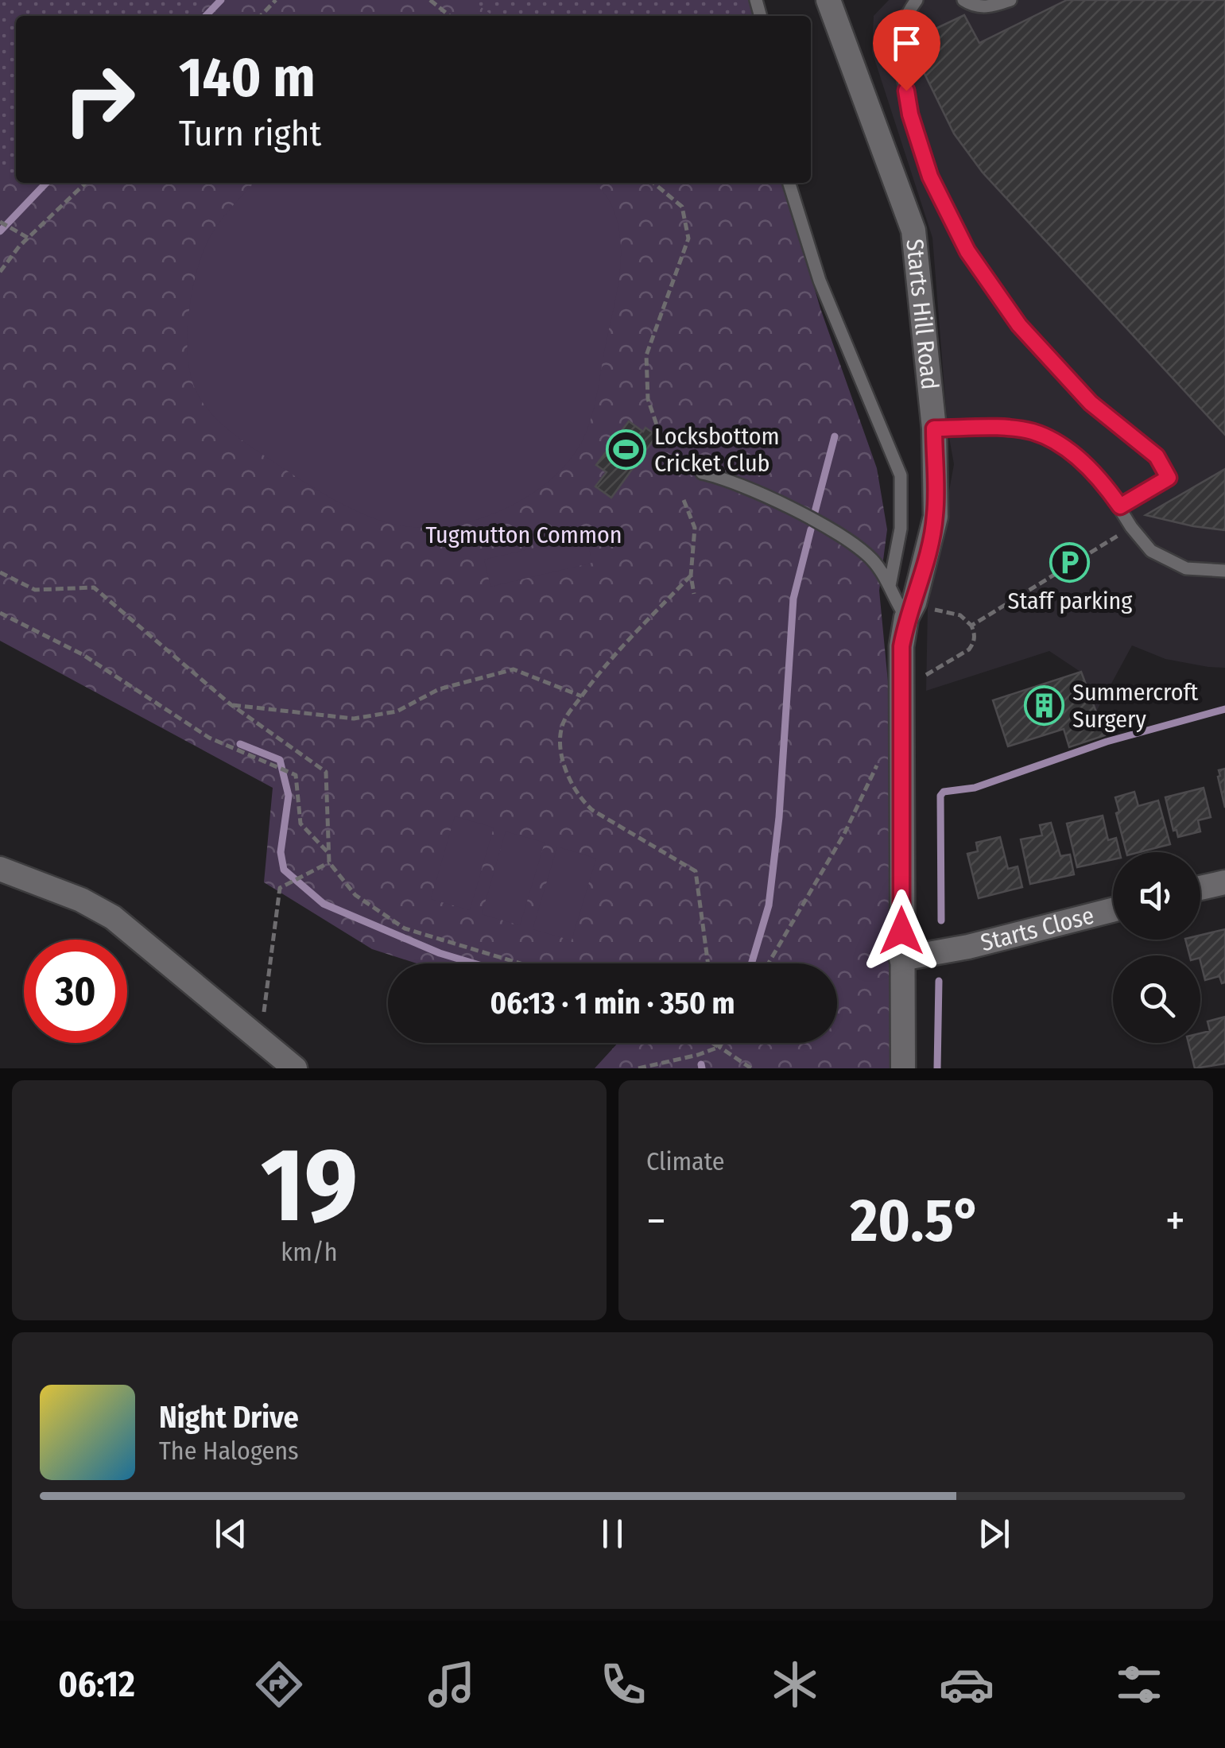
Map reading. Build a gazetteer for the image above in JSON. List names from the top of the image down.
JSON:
{
  "streets": {
    "street": ["Starts Hill Road", "Starts Close"]
  },
  "crossings": [
    ["Starts Hill Road", "Starts Close"]
  ],
  "parks": ["Tugmutton Common"],
  "places": {
    "sports": ["Locksbottom Cricket Club"],
    "parking": ["Staff parking"],
    "building": ["Summercroft Surgery"]
  },
  "page": {
    "turn": ["140 m", "Turn right"],
    "limit": "30",
    "trip": "06:13 · 1 min · 350 m",
    "tile": [
      ["19", "km/h"],
      "Climate"
    ],
    "heat": ["−", "20.5°", "+"],
    "song": ["Night Drive", "The Halogens"],
    "tabs": "06:12"
  }
}
